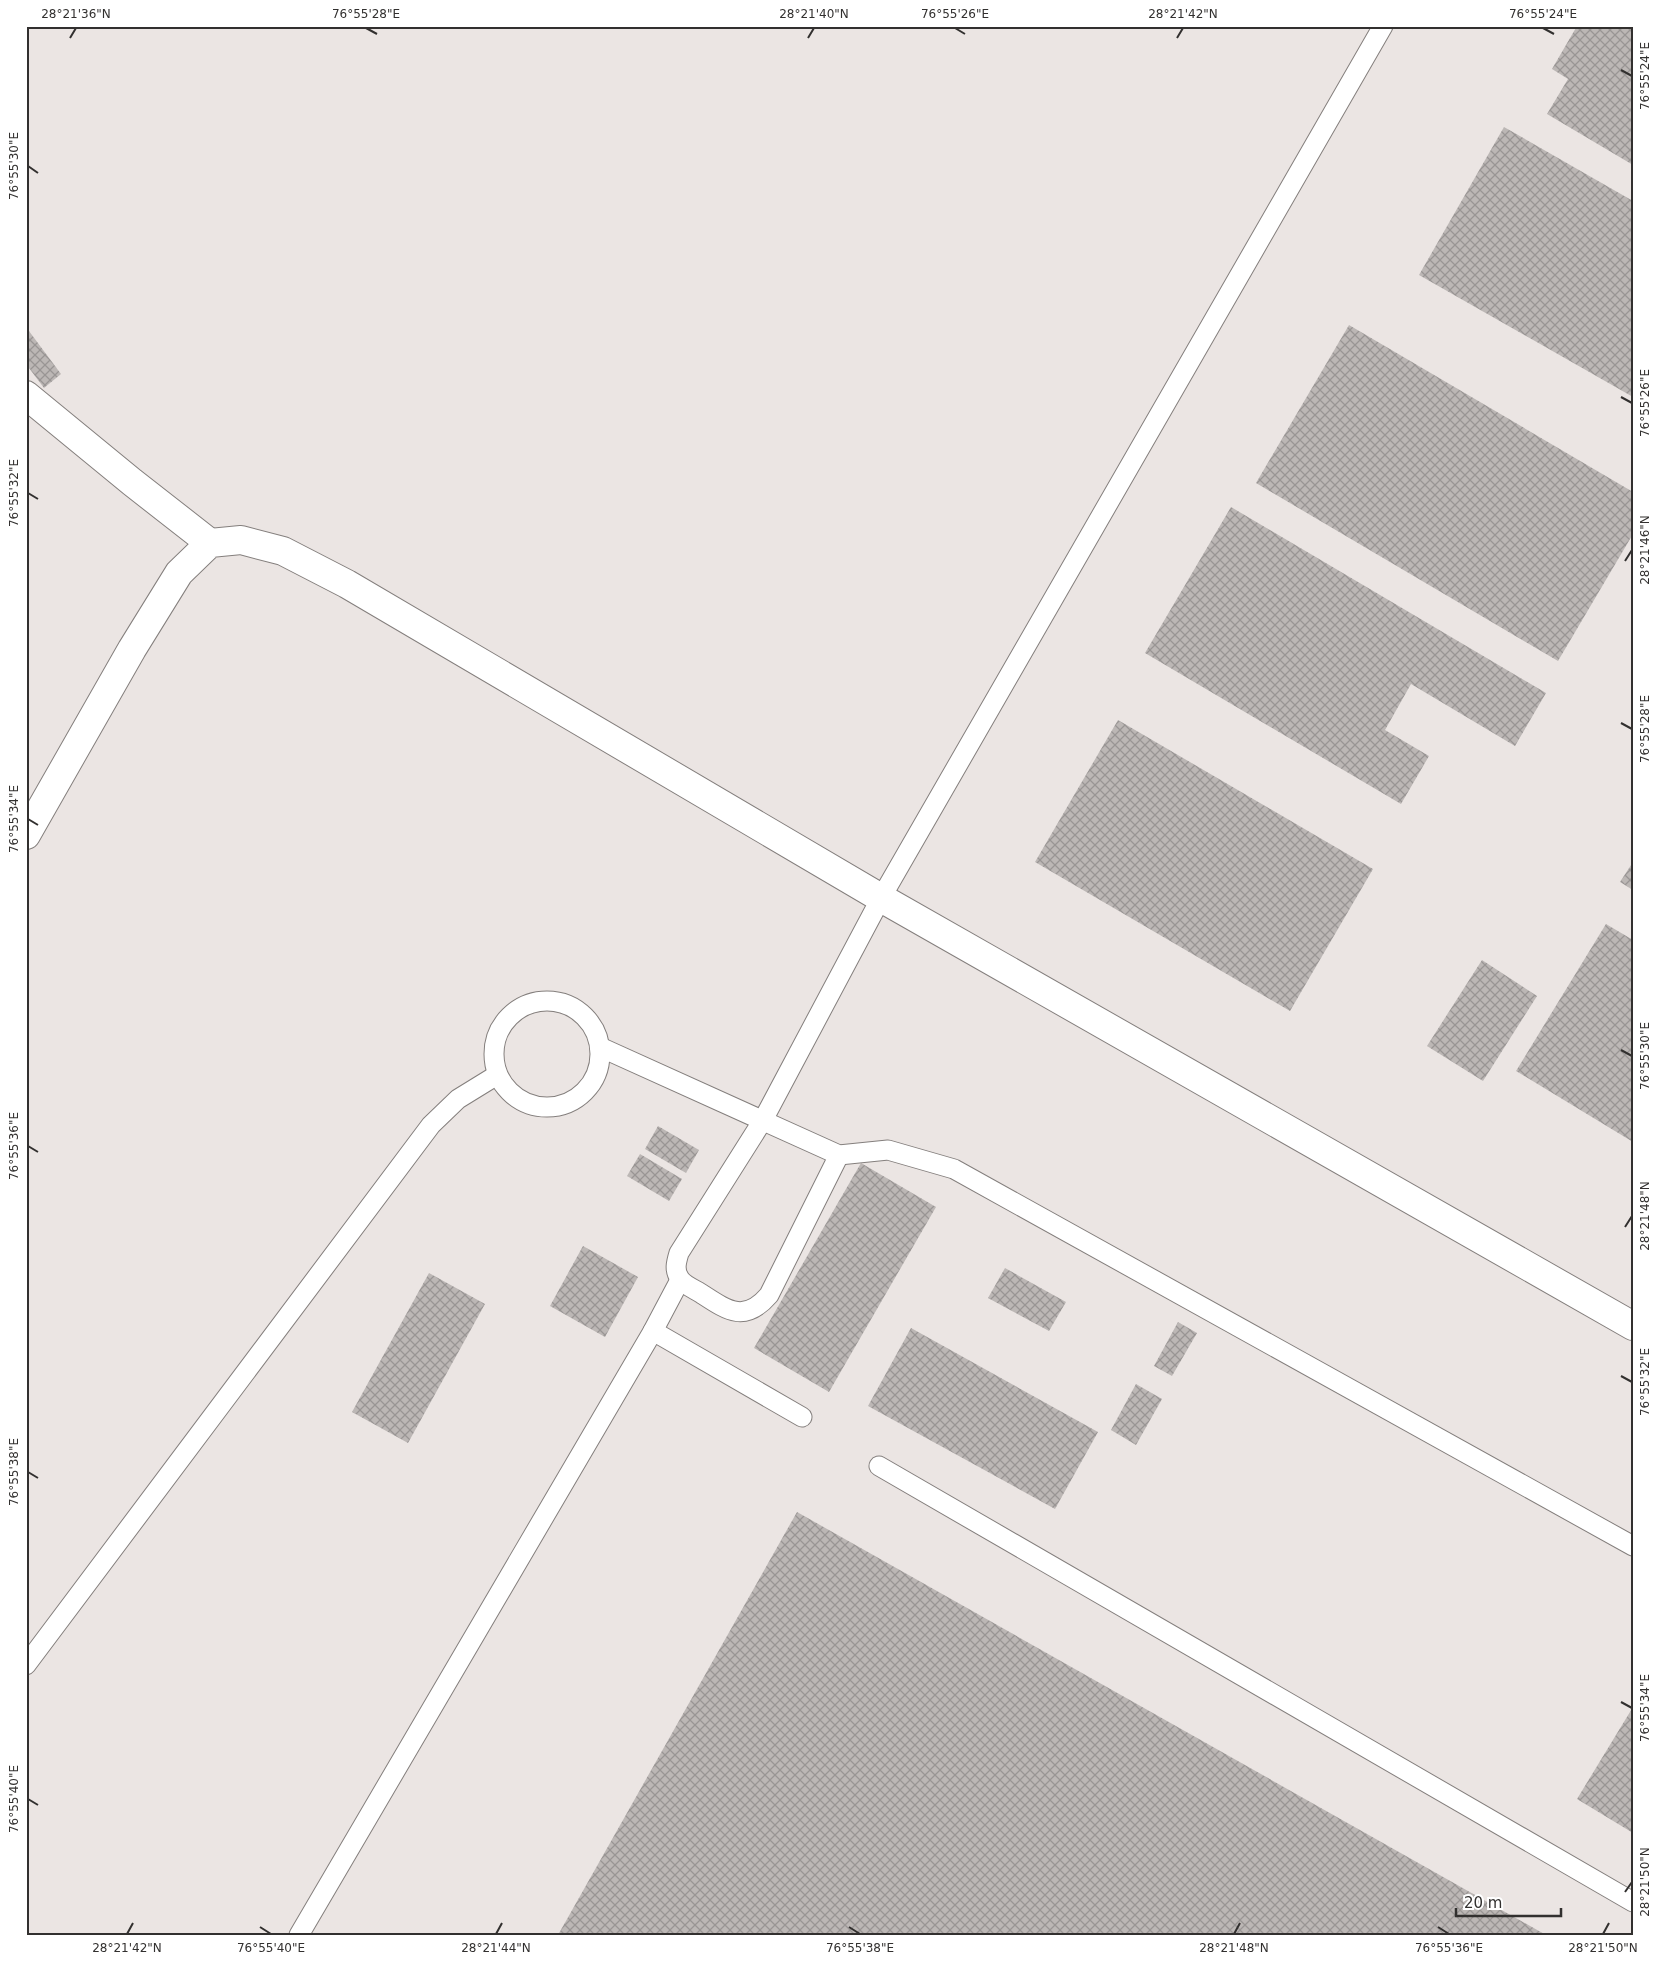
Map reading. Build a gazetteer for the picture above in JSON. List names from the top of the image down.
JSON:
{
  "scale_bar": "20 m",
  "coordinates": [
    "28°21'36\"N",
    "76°55'28\"E",
    "28°21'40\"N",
    "76°55'26\"E",
    "28°21'42\"N",
    "76°55'24\"E",
    "76°55'30\"E",
    "76°55'32\"E",
    "28°21'46\"N",
    "76°55'34\"E",
    "76°55'36\"E",
    "28°21'48\"N",
    "76°55'38\"E",
    "76°55'40\"E",
    "28°21'50\"N",
    "28°21'44\"N"
  ]
}
